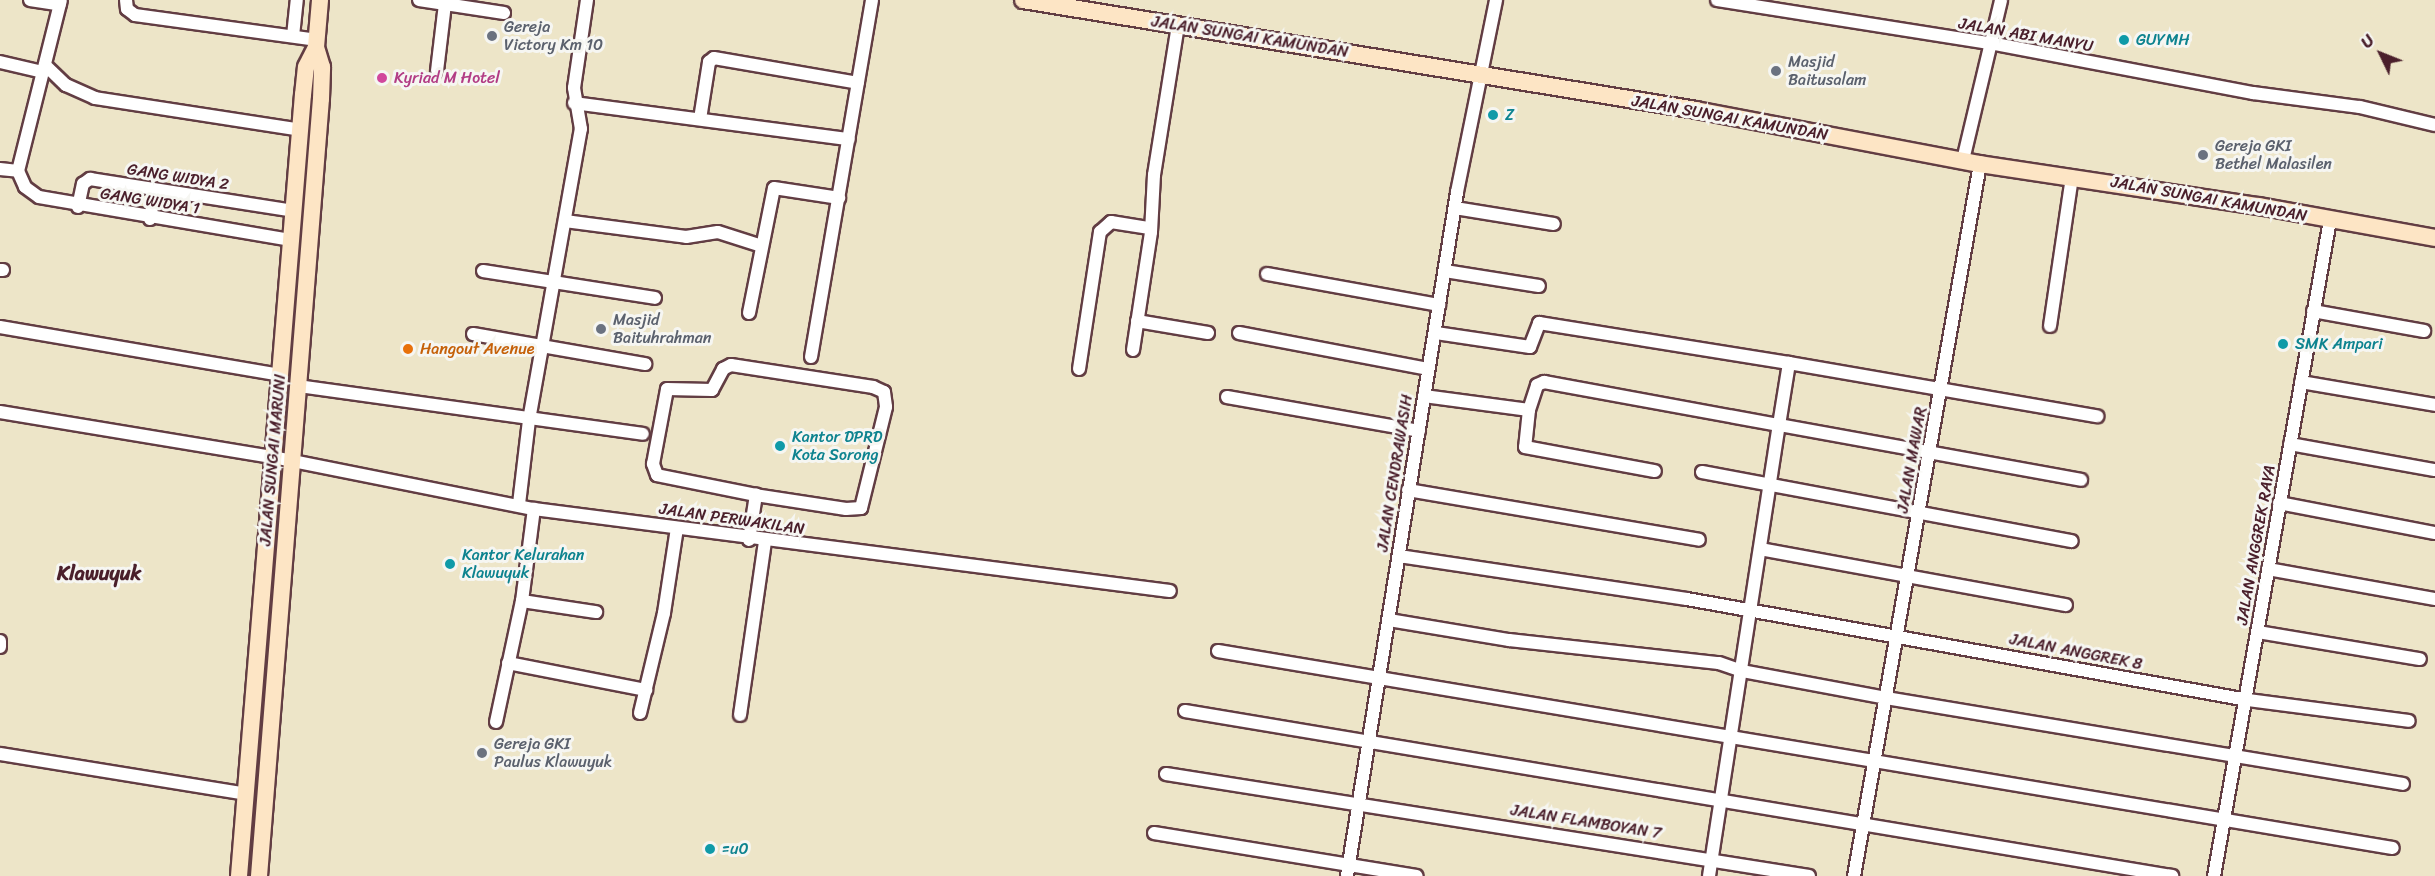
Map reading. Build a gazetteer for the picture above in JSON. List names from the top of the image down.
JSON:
{
  "streets": {
    "main road": ["JALAN SUNGAI KAMUNDAN", "JALAN SUNGAI MARUNI"],
    "street": [
      "JALAN ABI MANYU",
      "GANG WIDYA 2",
      "GANG WIDYA 1",
      "JALAN MAWAR",
      "JALAN CENDRAWASIH",
      "JALAN PERWAKILAN",
      "JALAN ANGGREK RAYA",
      "JALAN ANGGREK 8",
      "JALAN FLAMBOYAN 7"
    ]
  },
  "crossings": [
    ["JALAN SUNGAI KAMUNDAN", "JALAN MAWAR"],
    ["JALAN SUNGAI KAMUNDAN", "JALAN CENDRAWASIH"],
    ["JALAN SUNGAI KAMUNDAN", "JALAN ANGGREK RAYA"],
    ["GANG WIDYA 2", "GANG WIDYA 1"],
    ["GANG WIDYA 2", "JALAN SUNGAI MARUNI"],
    ["GANG WIDYA 1", "JALAN SUNGAI MARUNI"],
    ["JALAN SUNGAI MARUNI", "JALAN PERWAKILAN"],
    ["JALAN MAWAR", "JALAN ANGGREK 8"],
    ["JALAN CENDRAWASIH", "JALAN ANGGREK 8"],
    ["JALAN CENDRAWASIH", "JALAN FLAMBOYAN 7"],
    ["JALAN ANGGREK RAYA", "JALAN ANGGREK 8"]
  ],
  "districts": ["Klawuyuk"],
  "places": [
    "Gereja Victory Km 10",
    "GUYMH",
    "Masjid Baitusalam",
    "Kyriad M Hotel",
    "Z",
    "Gereja GKI Bethel Malasilen",
    "Masjid Baituhrahman",
    "SMK Ampari",
    "Hangout Avenue",
    "Kantor DPRD Kota Sorong",
    "Kantor Kelurahan Klawuyuk",
    "Gereja GKI Paulus Klawuyuk",
    "=u0"
  ],
  "north": "top left"
}
